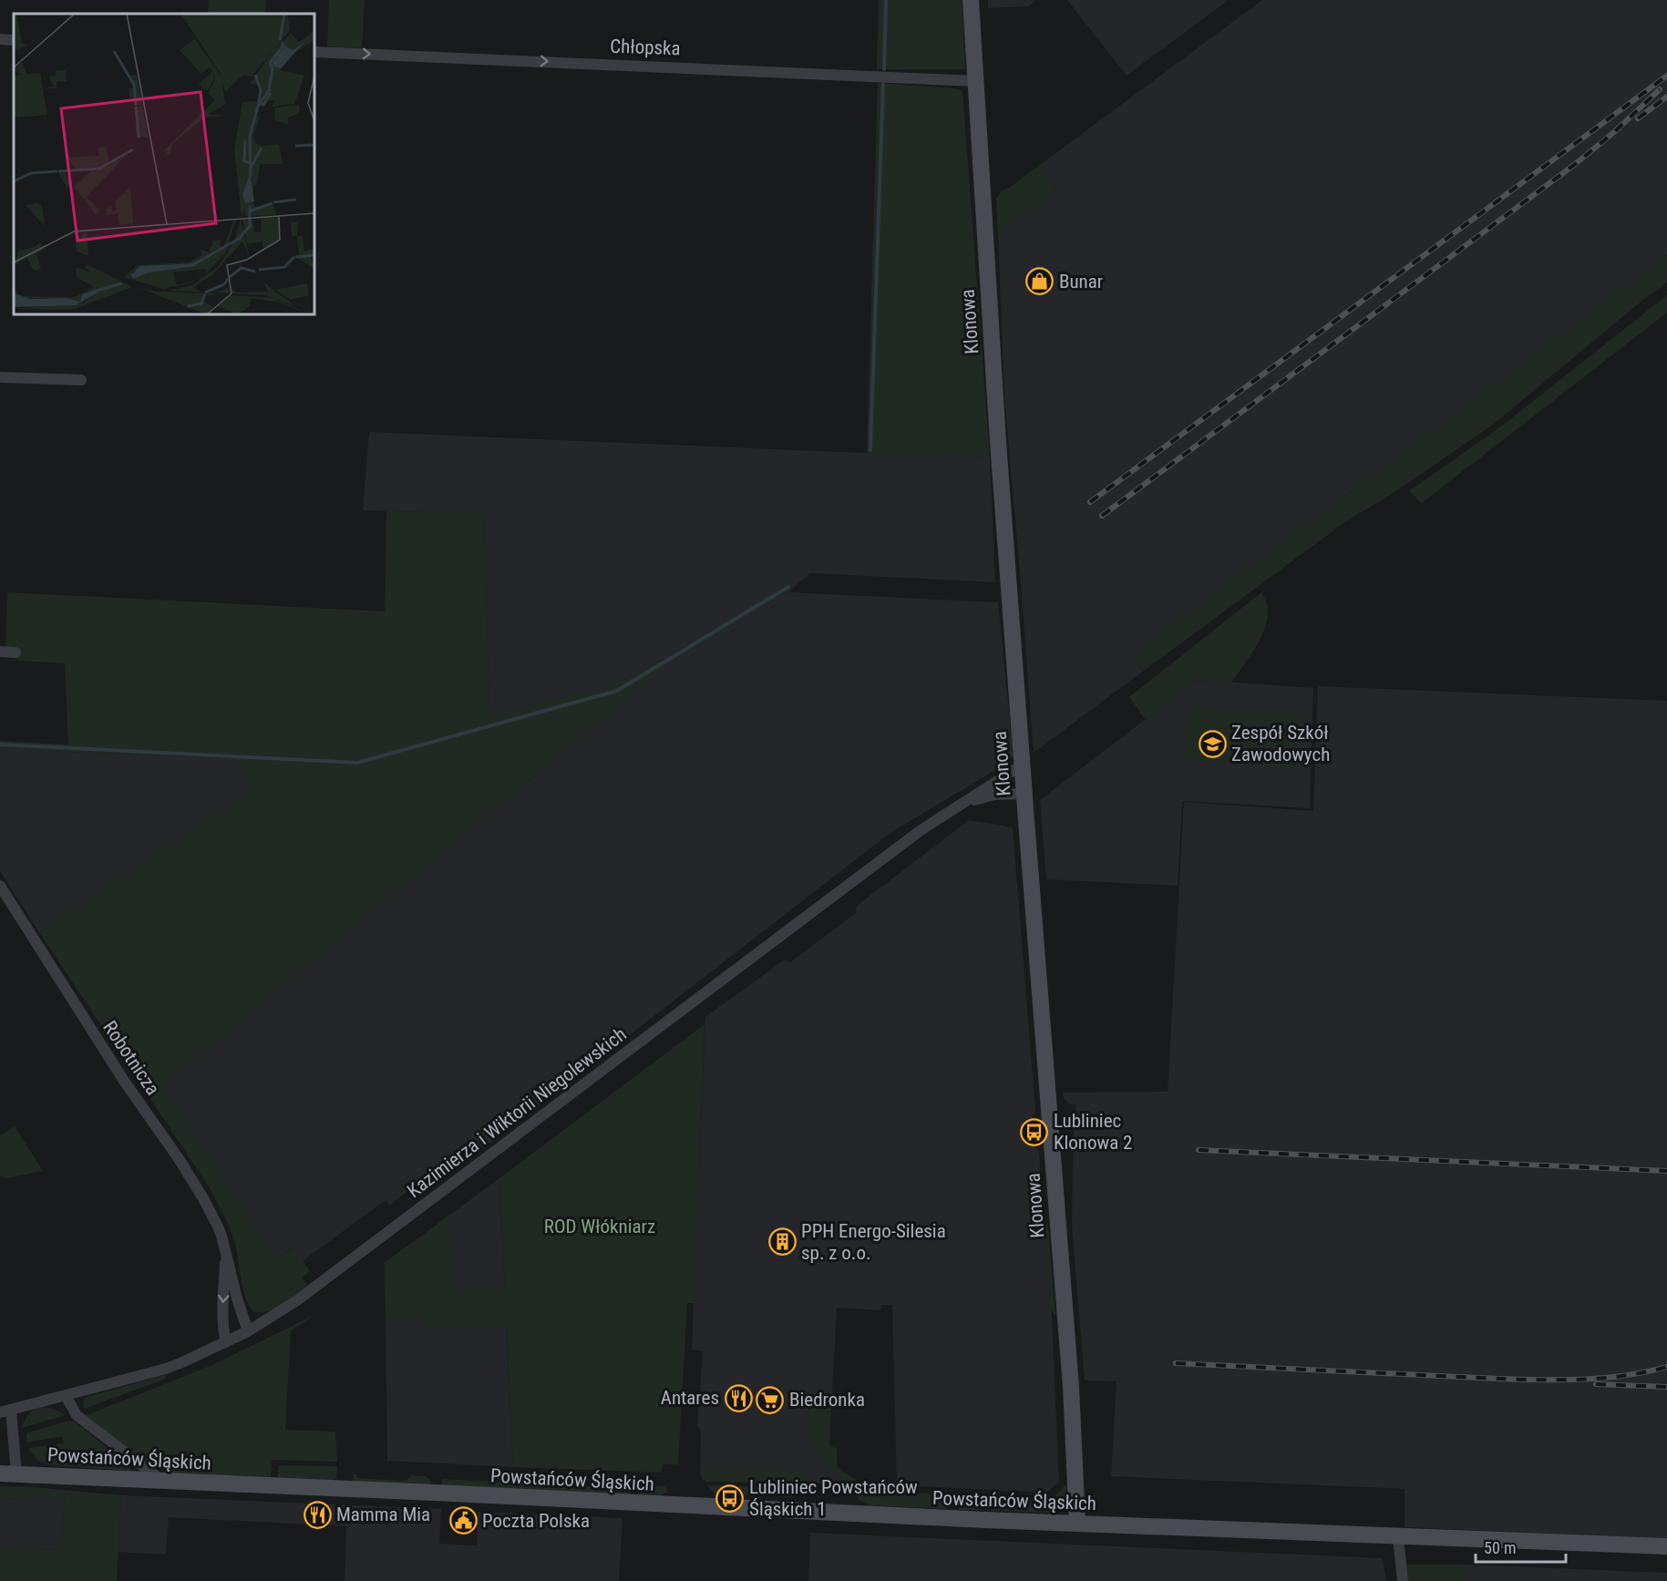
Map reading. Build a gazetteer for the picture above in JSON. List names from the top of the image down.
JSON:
{
  "streets": {
    "main road": ["Klonowa", "Powstańców Śląskich"],
    "street": ["Chłopska", "Robotnicza", "Kazimierza i Wiktorii Niegolewskich"]
  },
  "crossings": [
    ["Chłopska", "Klonowa"],
    ["Klonowa", "Kazimierza i Wiktorii Niegolewskich"],
    ["Klonowa", "Powstańców Śląskich"],
    ["Robotnicza", "Kazimierza i Wiktorii Niegolewskich"],
    ["Kazimierza i Wiktorii Niegolewskich", "Powstańców Śląskich"]
  ],
  "one_way": ["Chłopska"],
  "parks": ["ROD Włókniarz"],
  "places": {
    "shop": ["Bunar"],
    "school or university": ["Zespół Szkół Zawodowych"],
    "bus stop": ["Lubliniec Klonowa 2", "Lubliniec Powstańców Śląskich 1"],
    "building": ["PPH Energo-Silesia sp. z o.o."],
    "restaurant": ["Antares", "Mamma Mia"],
    "supermarket": ["Biedronka"],
    "public building": ["Poczta Polska"]
  },
  "scale_bar": "50 m"
}
